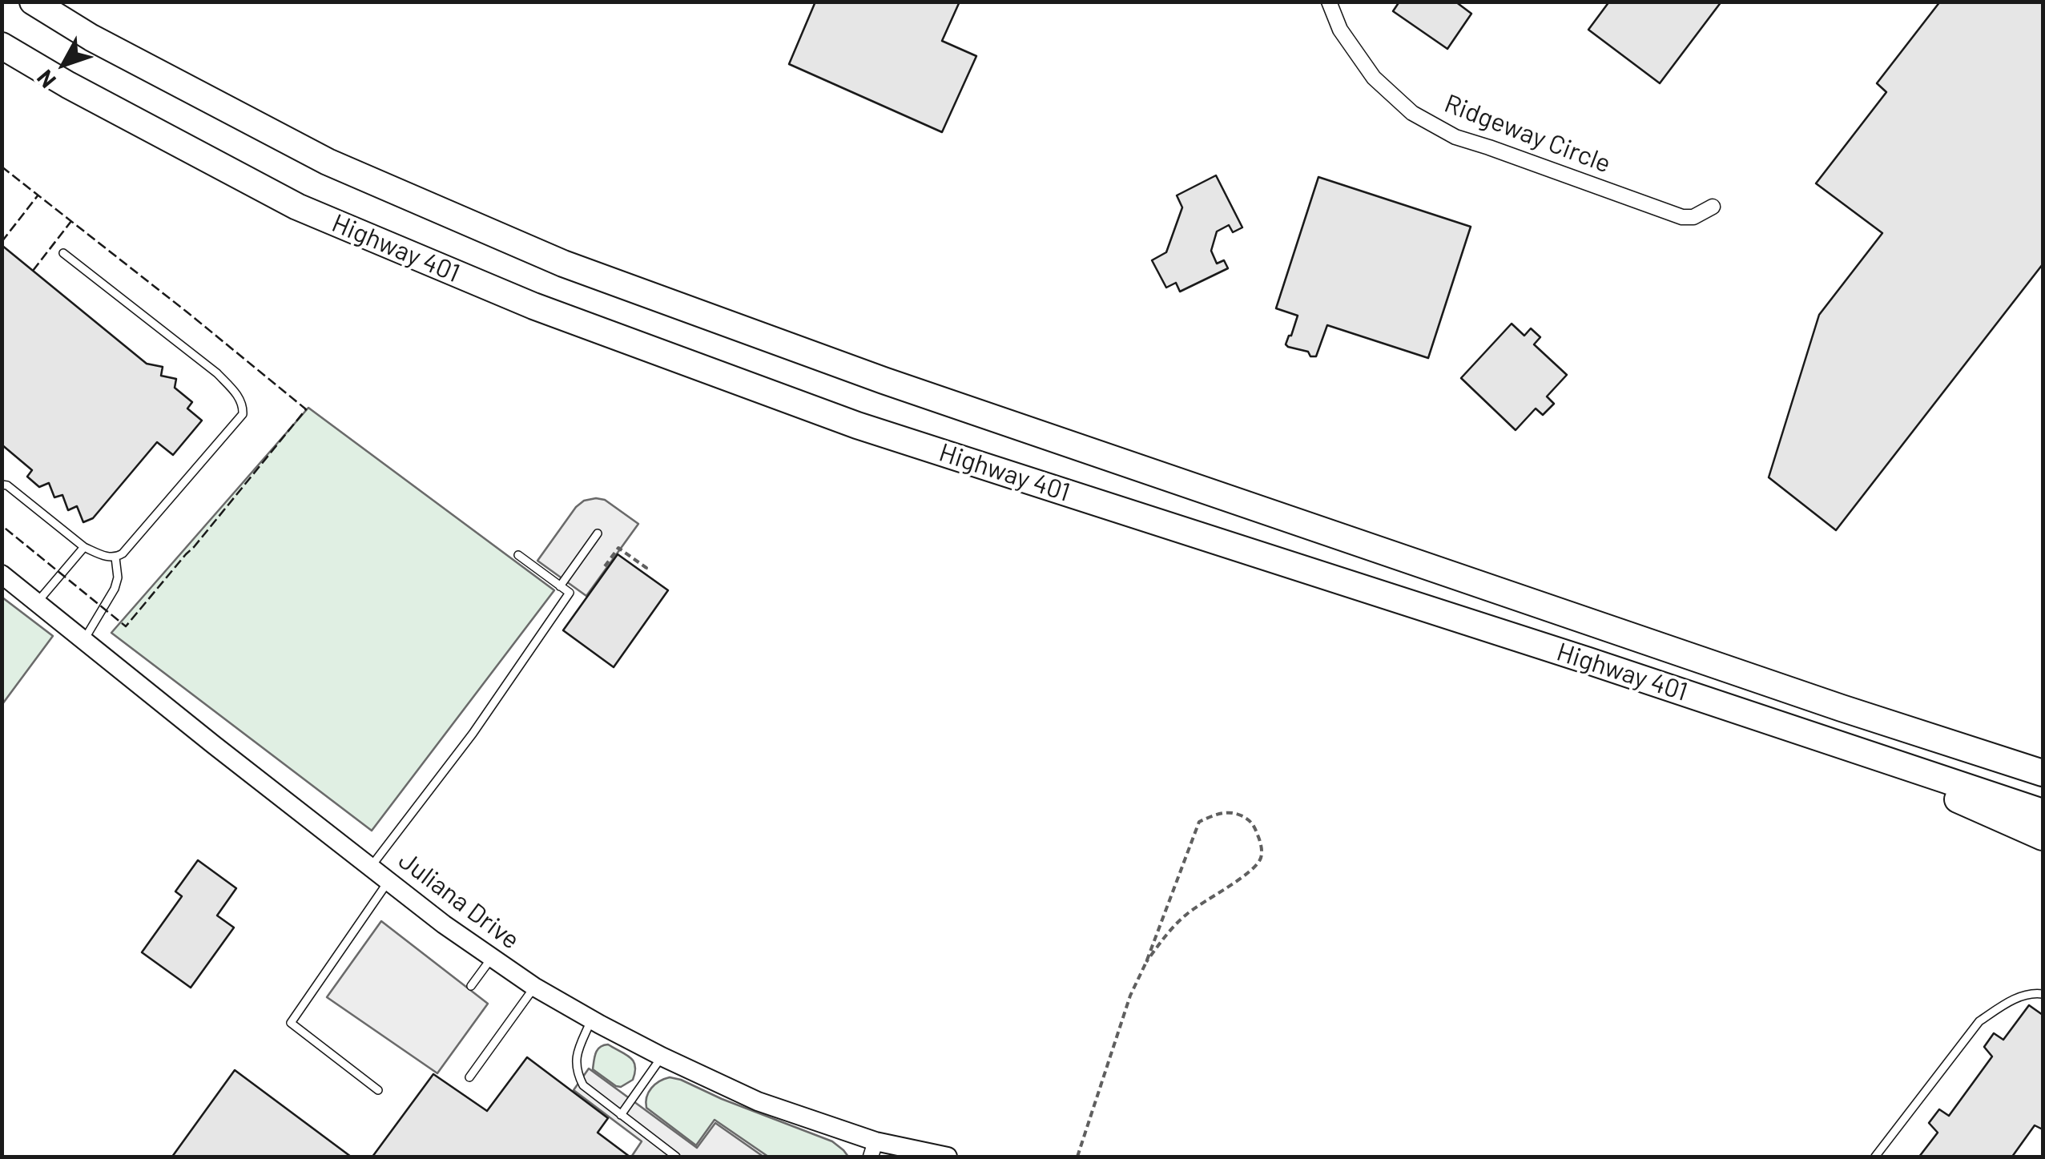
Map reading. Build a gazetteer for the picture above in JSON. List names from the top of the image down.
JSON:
{
  "streets": {
    "highway": ["Highway 401"],
    "street": ["Ridgeway Circle", "Juliana Drive"]
  },
  "north": "bottom left"
}
